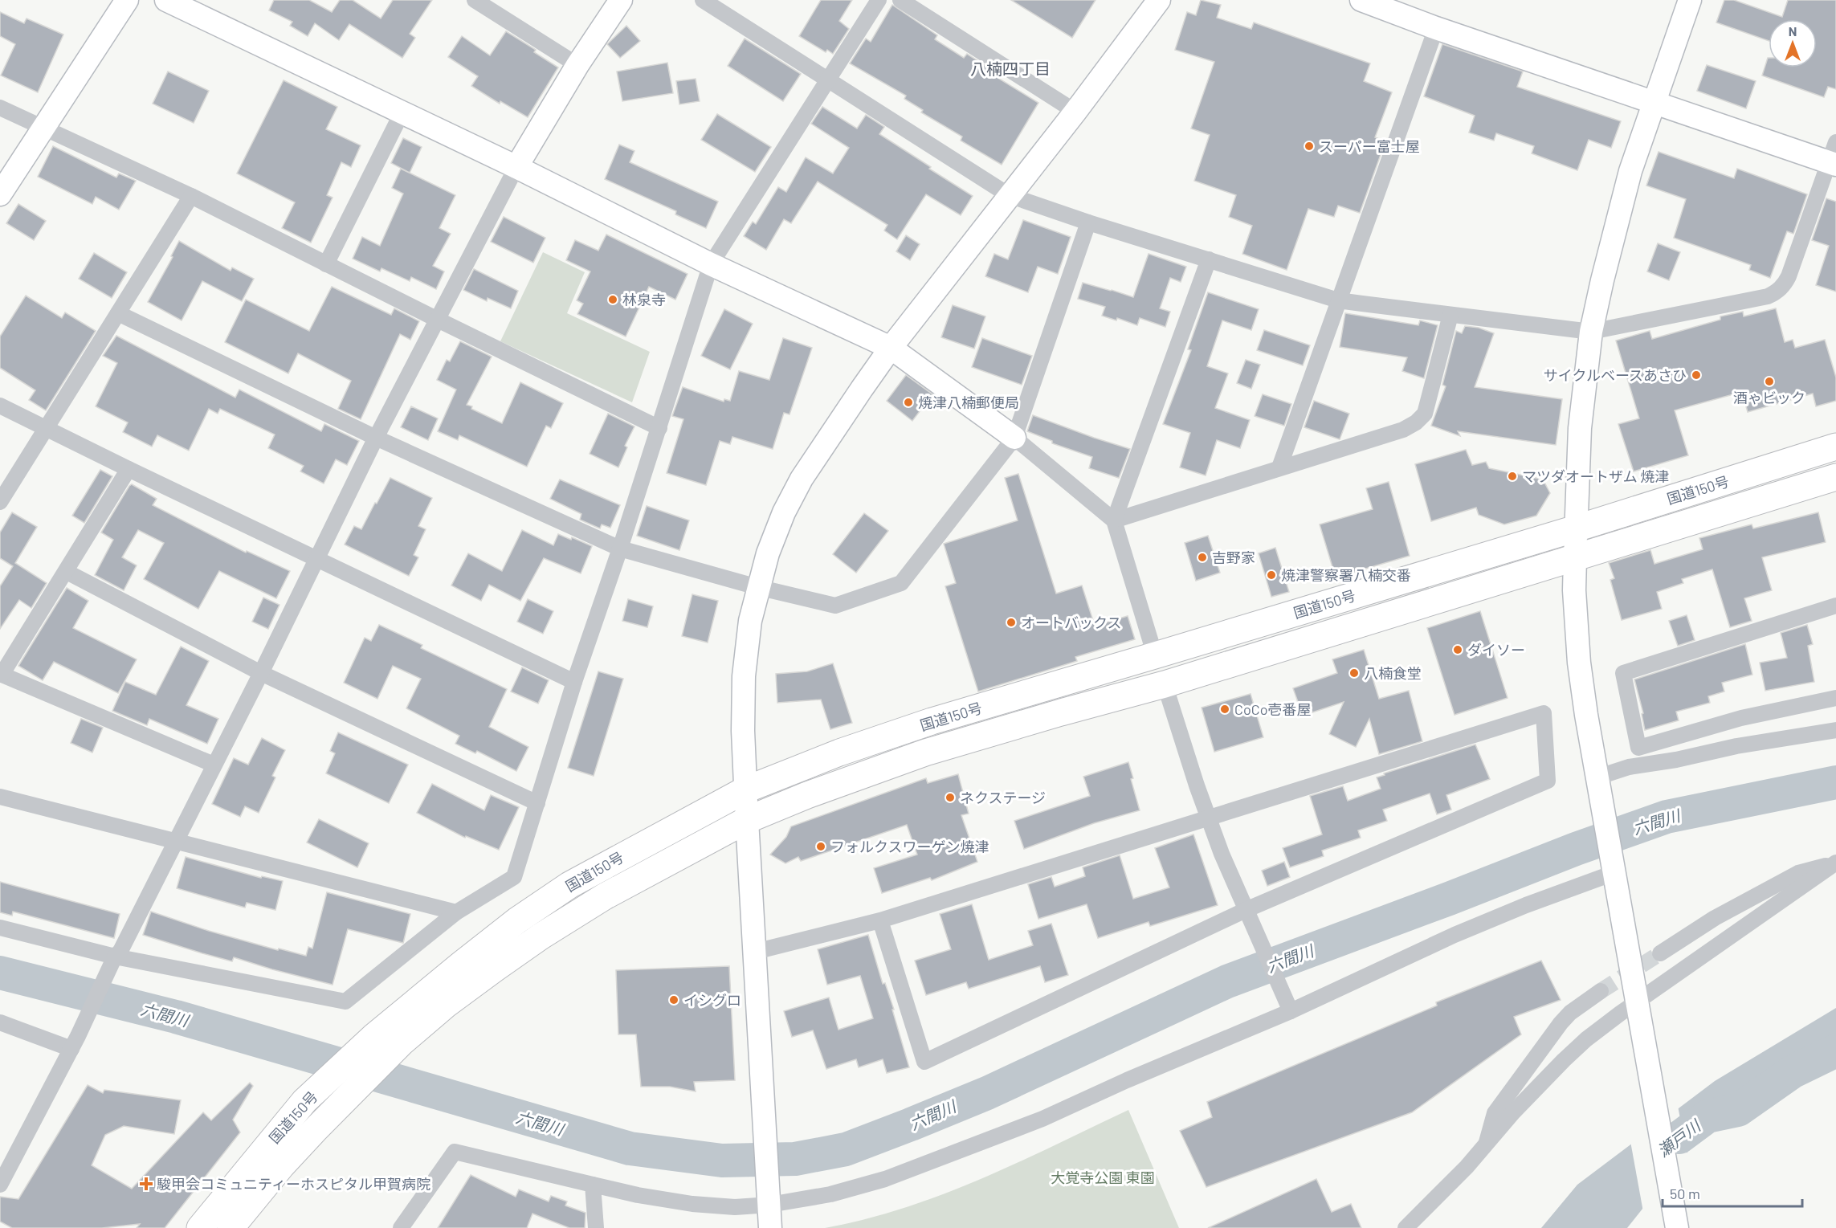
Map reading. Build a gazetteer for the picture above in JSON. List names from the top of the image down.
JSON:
{
  "streets": {
    "highway": ["国道150号"]
  },
  "districts": ["八楠四丁目"],
  "water": ["六間川", "瀬戸川"],
  "parks": ["大覚寺公園 東園"],
  "places": {
    "other": [
      "スーパー富士屋",
      "林泉寺",
      "サイクルベースあさひ",
      "酒ゃビック",
      "焼津八楠郵便局",
      "マツダオートザム 焼津",
      "吉野家",
      "焼津警察署八楠交番",
      "オートバックス",
      "ダイソー",
      "八楠食堂",
      "CoCo壱番屋",
      "ネクステージ",
      "フォルクスワーゲン焼津",
      "イシグロ"
    ],
    "health": ["駿甲会コミュニティーホスピタル甲賀病院"]
  },
  "scale_bar": "50 m",
  "north": "top"
}
